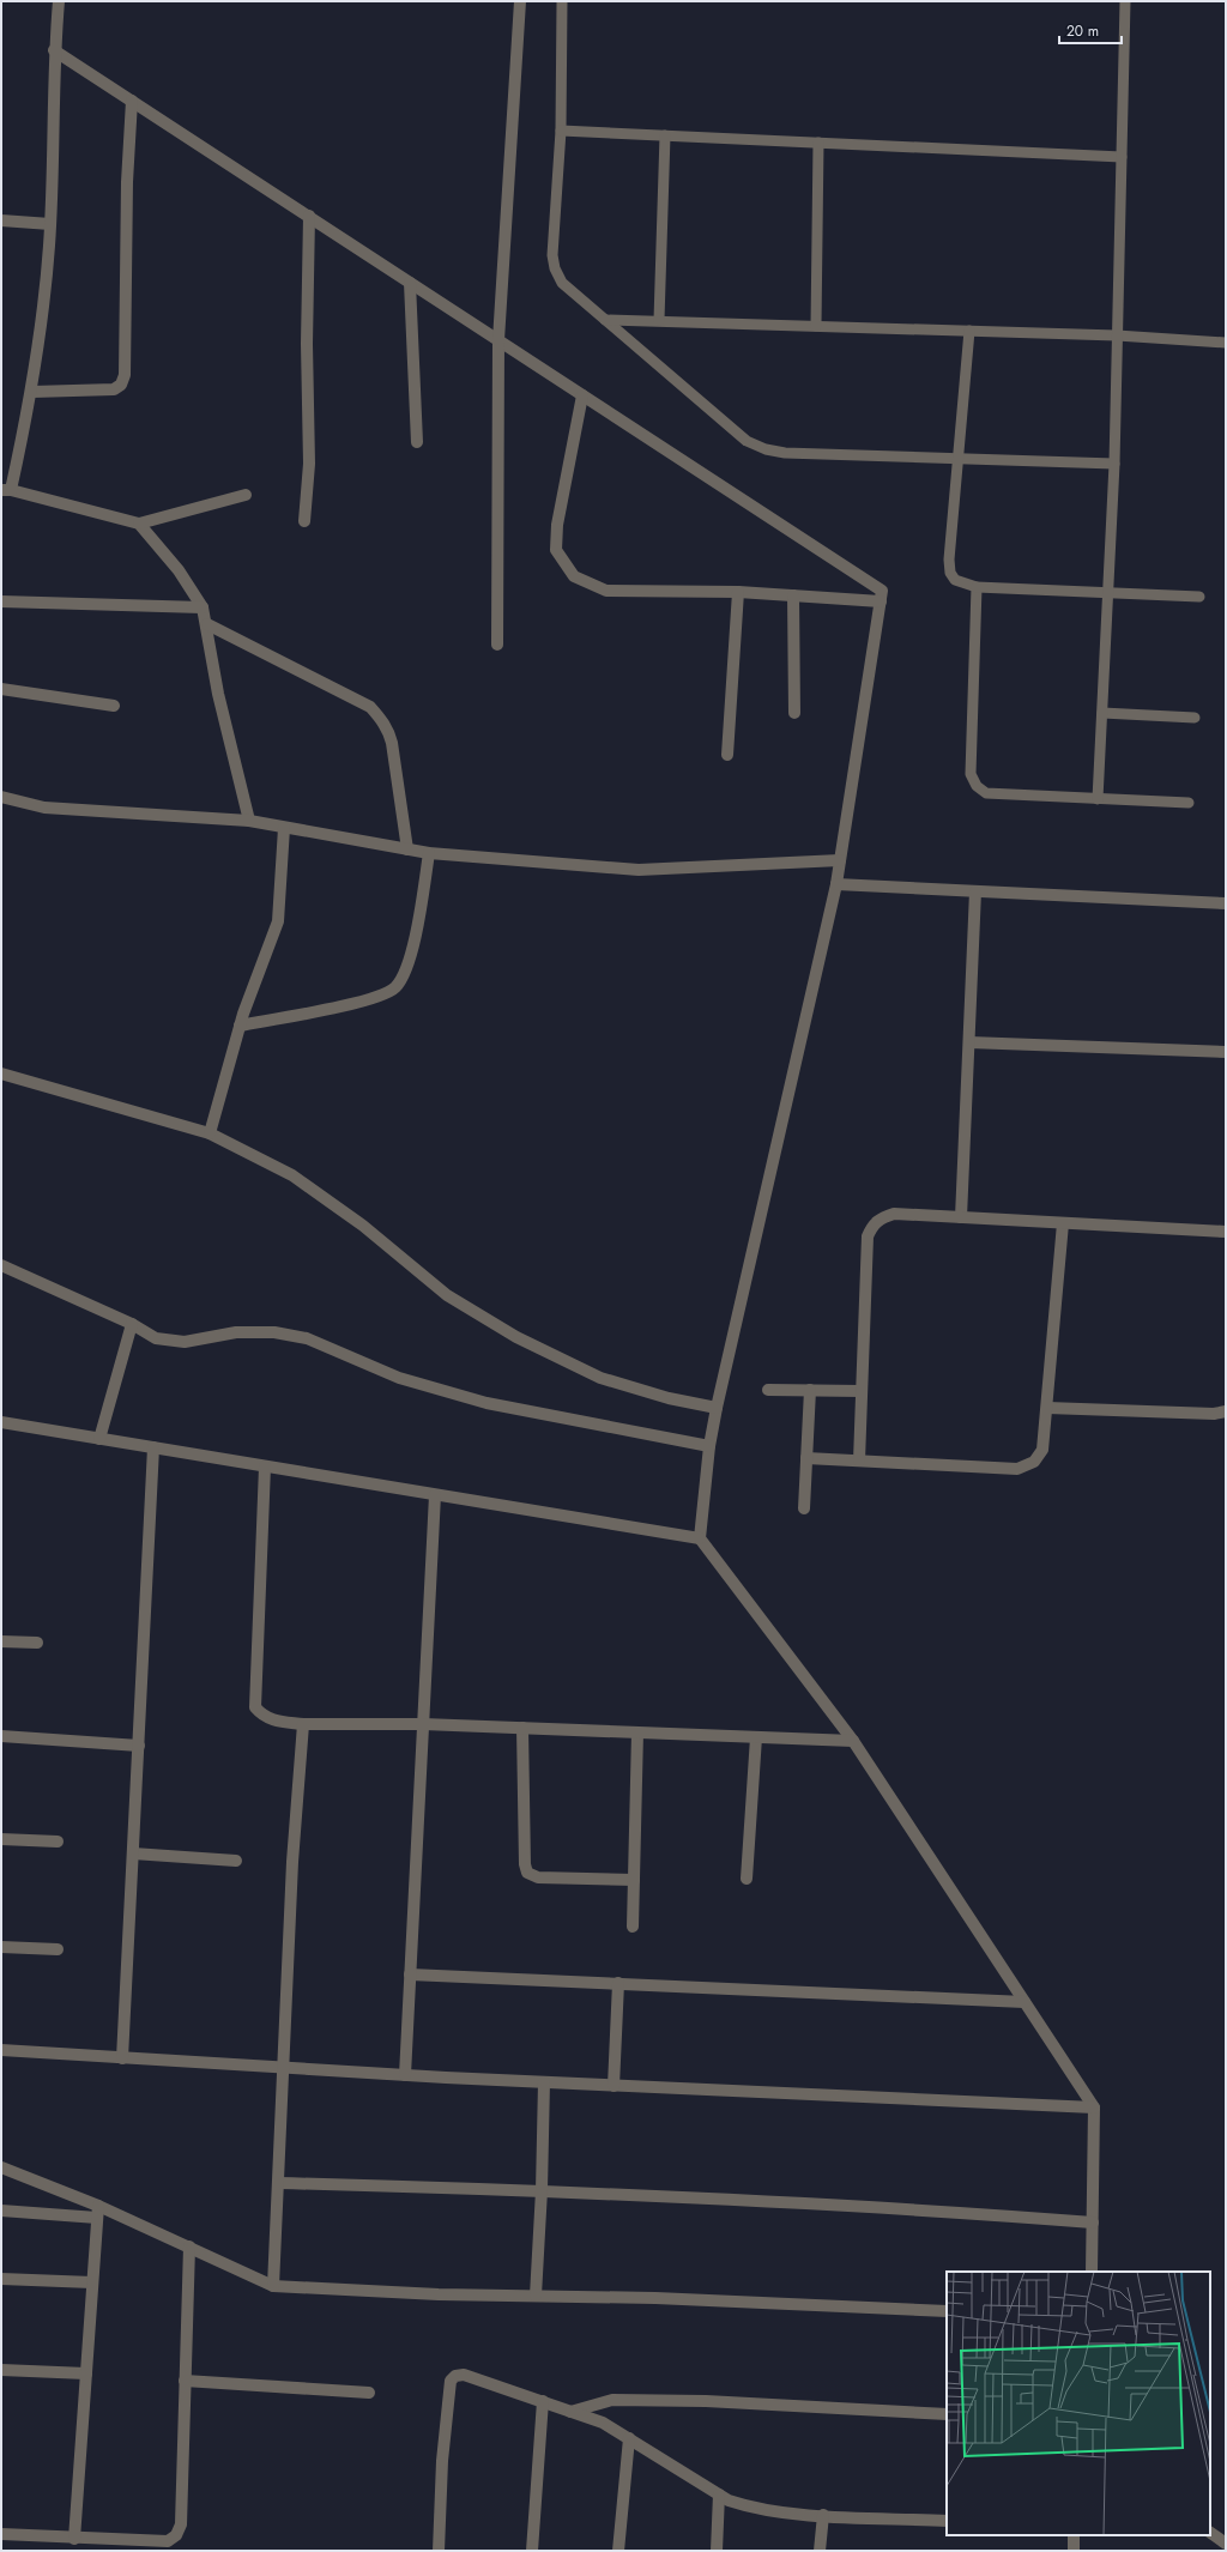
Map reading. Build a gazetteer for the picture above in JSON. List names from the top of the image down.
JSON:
{
  "scale_bar": "20 m"
}
